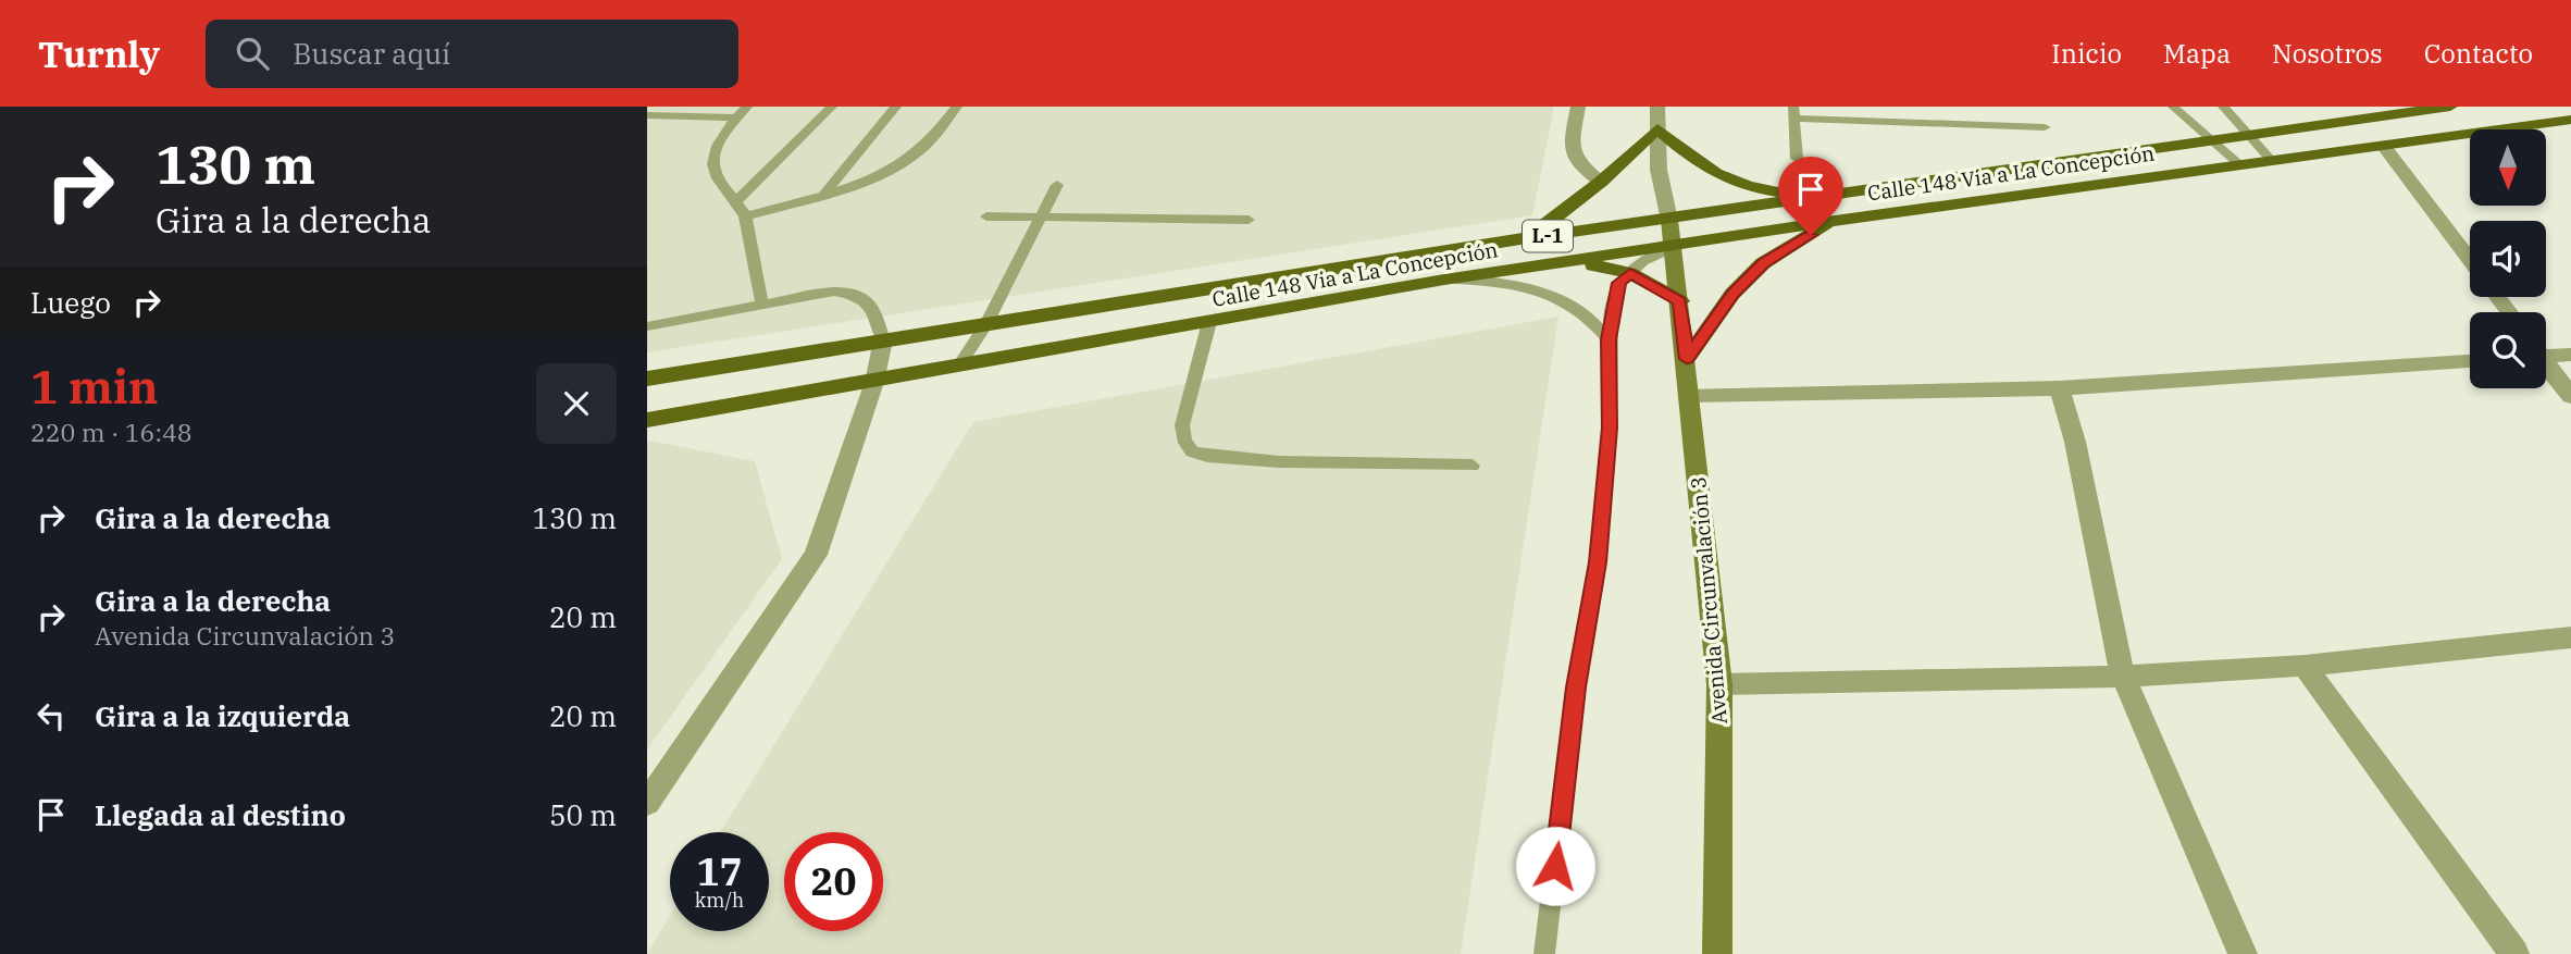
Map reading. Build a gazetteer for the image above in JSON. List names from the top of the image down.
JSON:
{
  "streets": {
    "main road": ["Calle 148 Via a La Concepción", "L-1", "Avenida Circunvalación 3"]
  },
  "crossings": [
    ["Calle 148 Via a La Concepción", "Avenida Circunvalación 3"]
  ],
  "north": "bottom",
  "page": {
    "header": "Turnly",
    "search": "Buscar aquí",
    "nav": [
      "Inicio",
      "Mapa",
      "Nosotros",
      "Contacto"
    ],
    "turn": ["130 m", "Gira a la derecha"],
    "then": "Luego",
    "heading": ["1 min", "220 m · 16:48"],
    "list": [
      {
        "name": "Gira a la derecha",
        "value": "130 m"
      },
      {
        "name": "Gira a la derecha",
        "note": "Avenida Circunvalación 3",
        "value": "20 m"
      },
      {
        "name": "Gira a la izquierda",
        "value": "20 m"
      },
      {
        "name": "Llegada al destino",
        "value": "50 m"
      }
    ],
    "speed": "17 km/h",
    "limit": "20"
  }
}
